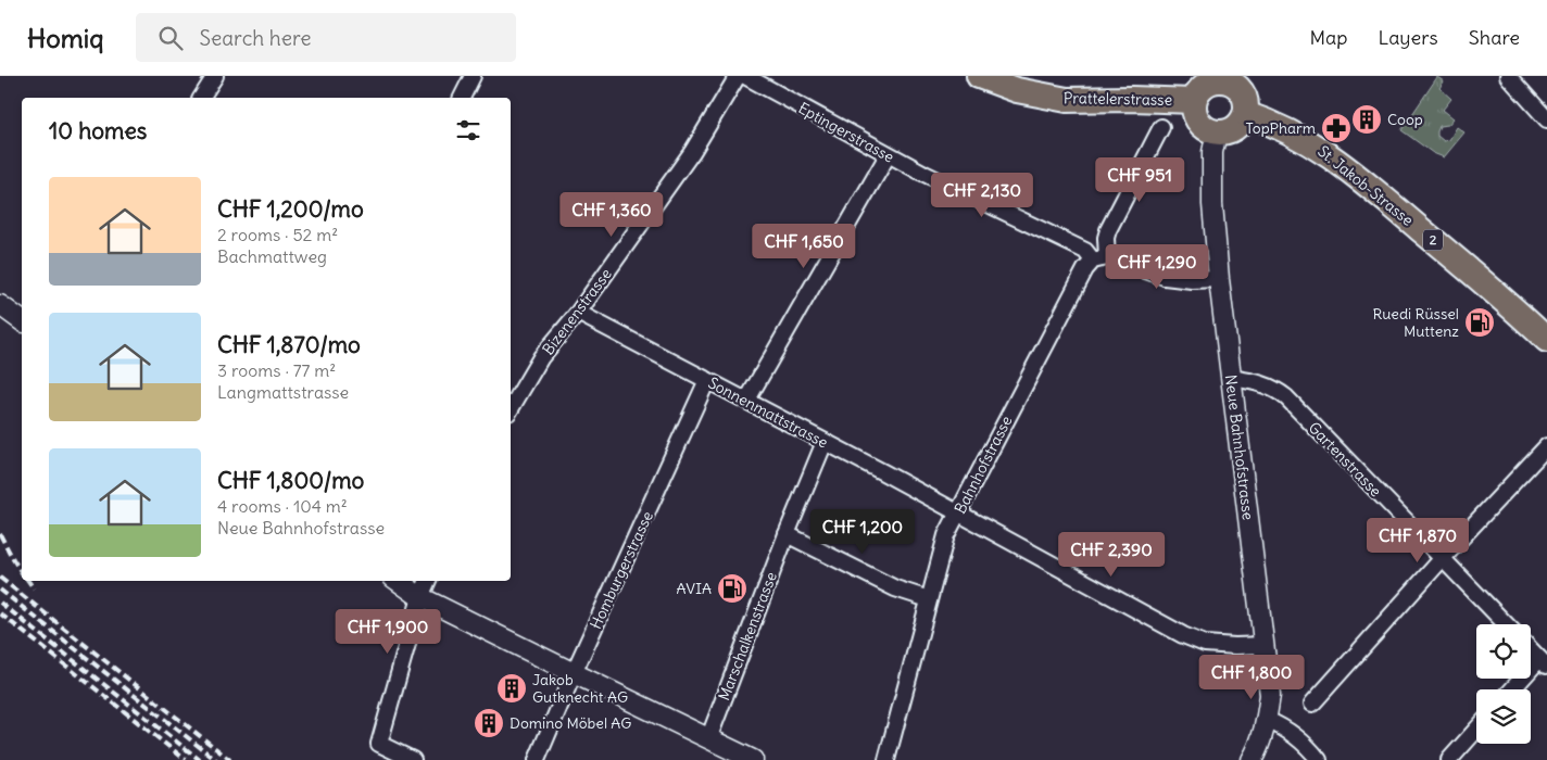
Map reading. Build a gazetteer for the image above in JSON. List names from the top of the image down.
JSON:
{
  "streets": {
    "main road": ["Prattelerstrasse", "St. Jakob-Strasse", "2"],
    "street": [
      "Eptingerstrasse",
      "Bizenenstrasse",
      "Sonnenmattstrasse",
      "Neue Bahnhofstrasse",
      "Gartenstrasse",
      "Bahnhofstrasse",
      "Homburgerstrasse",
      "Marschalkenstrasse"
    ]
  },
  "crossings": [
    ["Prattelerstrasse", "St. Jakob-Strasse"],
    ["Prattelerstrasse", "Neue Bahnhofstrasse"],
    ["Eptingerstrasse", "Bahnhofstrasse"],
    ["St. Jakob-Strasse", "Neue Bahnhofstrasse"],
    ["Bizenenstrasse", "Sonnenmattstrasse"],
    ["Sonnenmattstrasse", "Neue Bahnhofstrasse"],
    ["Sonnenmattstrasse", "Bahnhofstrasse"],
    ["Sonnenmattstrasse", "Homburgerstrasse"],
    ["Sonnenmattstrasse", "Marschalkenstrasse"],
    ["Neue Bahnhofstrasse", "Gartenstrasse"]
  ],
  "places": {
    "building": ["Coop", "Jakob Gutknecht AG", "Domino Möbel AG"],
    "pharmacy": ["TopPharm"],
    "fuel station": ["Ruedi Rüssel Muttenz", "AVIA"]
  },
  "page": {
    "header": "Homiq",
    "search": "Search here",
    "nav": ["Map", "Layers", "Share"],
    "heading": "10 homes",
    "price": [
      "CHF 951",
      "CHF 2,130",
      "CHF 1,360",
      "CHF 1,650",
      "CHF 1,290",
      "CHF 1,200",
      "CHF 1,870",
      "CHF 2,390",
      "CHF 1,900",
      "CHF 1,800"
    ],
    "list": [
      {
        "name": "CHF 1,200/mo",
        "note": "2 rooms · 52 m² · Bachmattweg"
      },
      {
        "name": "CHF 1,870/mo",
        "note": "3 rooms · 77 m² · Langmattstrasse"
      },
      {
        "name": "CHF 1,800/mo",
        "note": "4 rooms · 104 m² · Neue Bahnhofstrasse"
      }
    ]
  }
}
